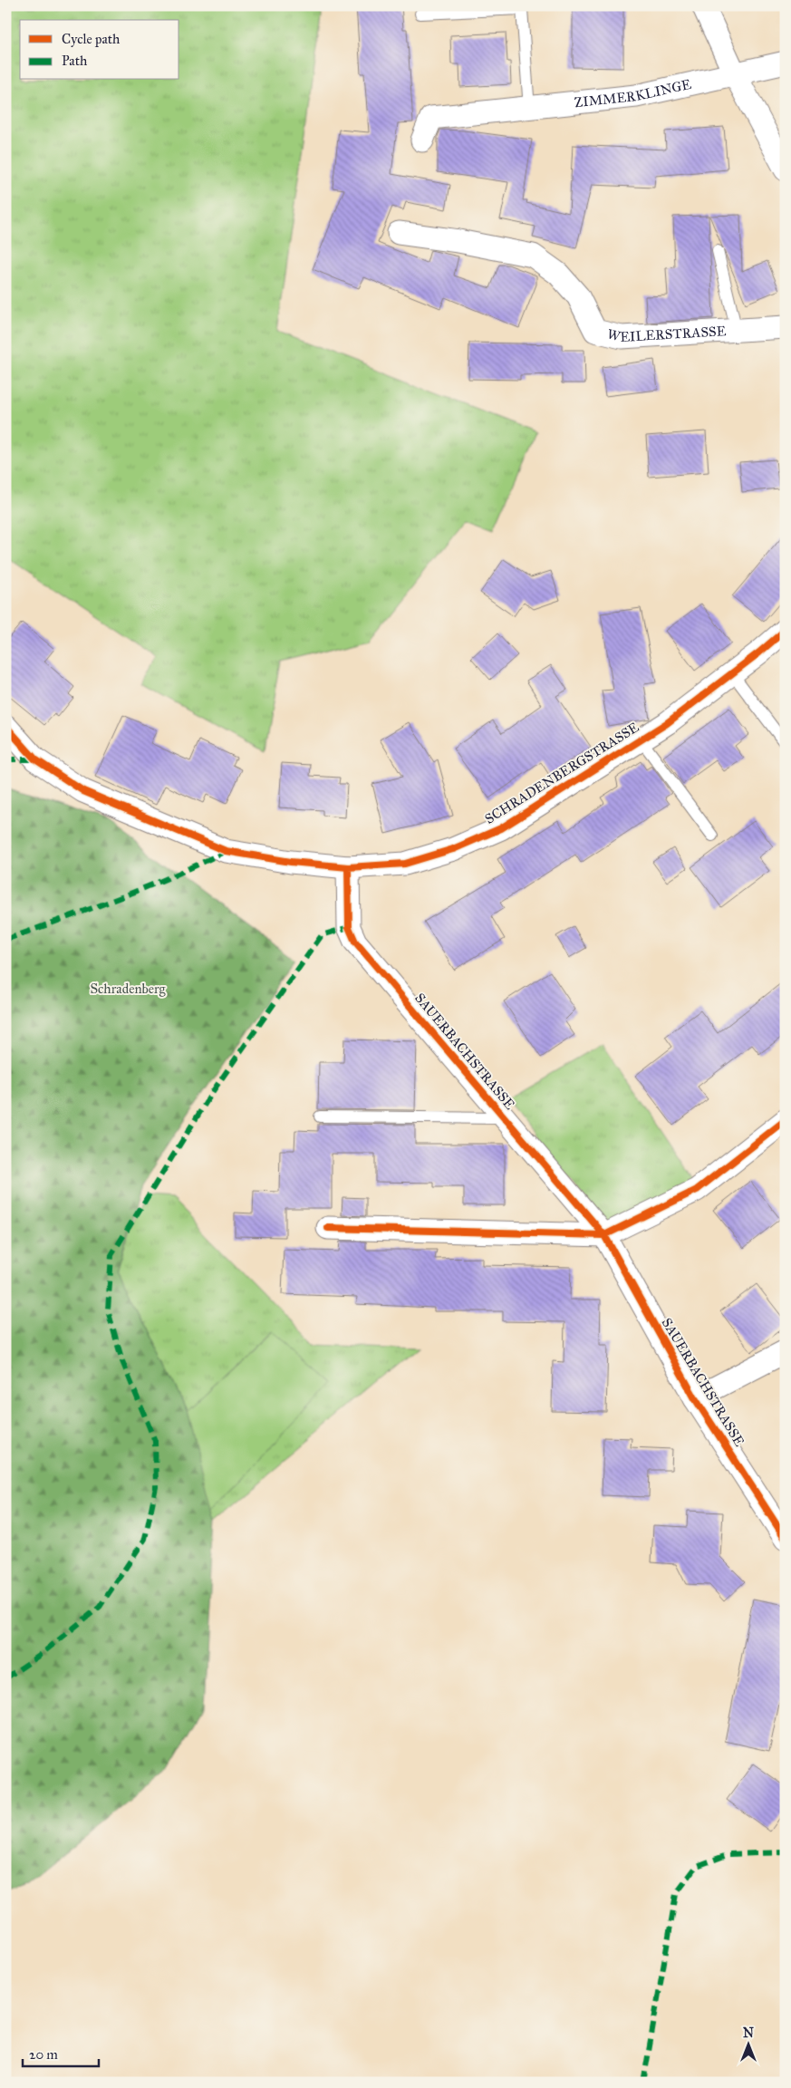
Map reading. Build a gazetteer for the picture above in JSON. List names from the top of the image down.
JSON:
{
  "streets": {
    "street": [
      "ZIMMERKLINGE",
      "WEILERSTRASSE",
      "SCHRADENBERGSTRASSE",
      "SAUERBACHSTRASSE"
    ]
  },
  "crossings": [
    ["SCHRADENBERGSTRASSE", "SAUERBACHSTRASSE"]
  ],
  "parks": ["Schradenberg"],
  "legend": ["Cycle path", "Path"],
  "scale_bar": "20 m",
  "north": "top"
}
